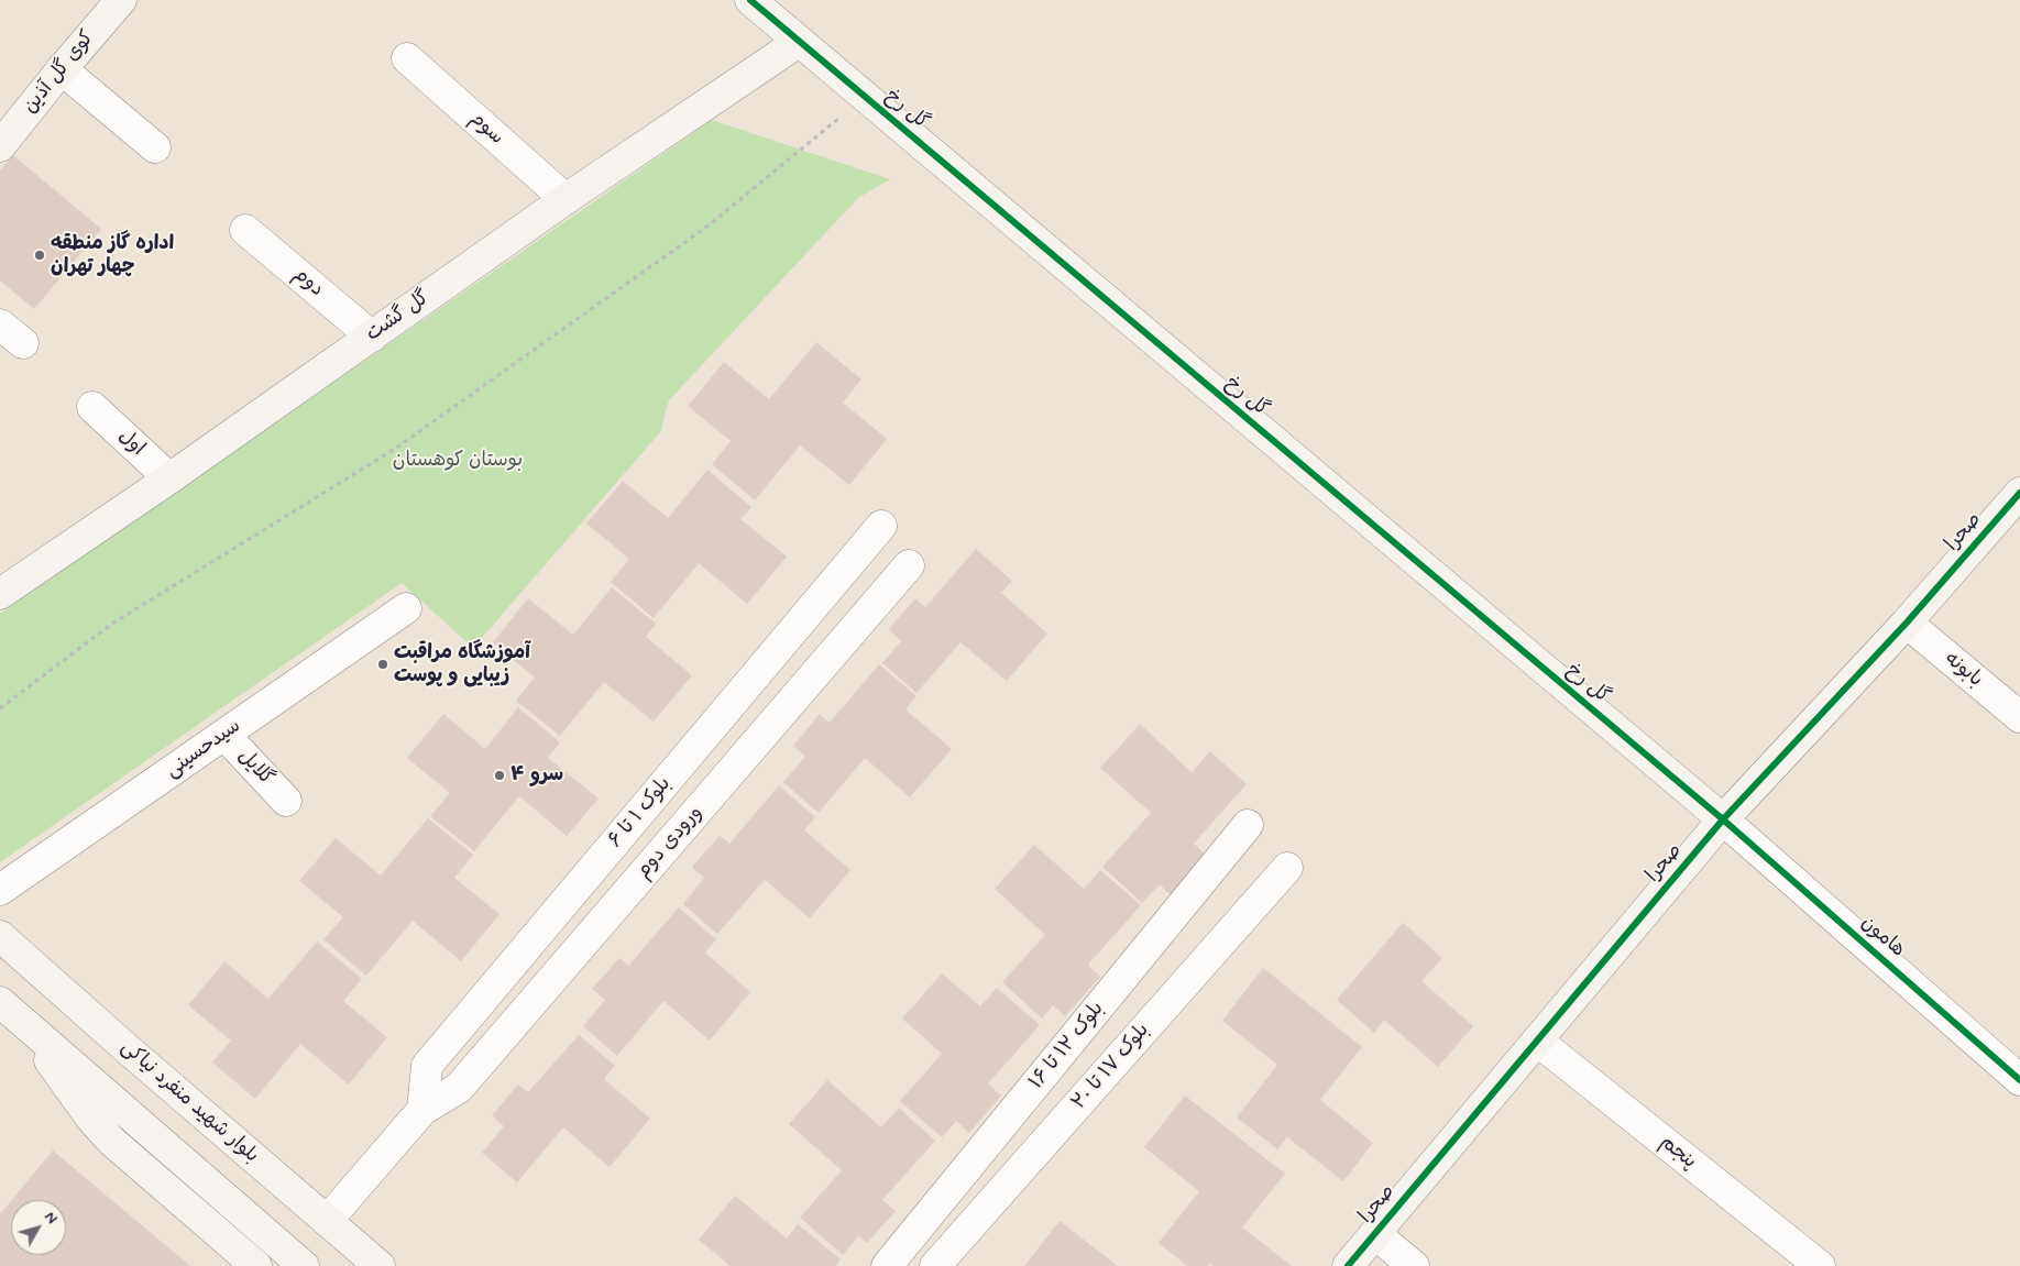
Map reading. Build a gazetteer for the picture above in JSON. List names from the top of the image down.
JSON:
{
  "streets": {
    "street": [
      "کوی گل آذین",
      "گل رخ",
      "سوم",
      "دوم",
      "گل گشت",
      "اول",
      "صحرا",
      "بابونه",
      "سیدحسینی",
      "گلایل",
      "بلوک ۱ تا ۶",
      "ورودی دوم",
      "هامون",
      "بلوک ۱۲ تا ۱۶",
      "بلوک ۱۷ تا ۲۰",
      "بلوار شهید منفرد نیاکی",
      "پنجم"
    ]
  },
  "crossings": [
    ["گل رخ", "گل گشت"],
    ["گل رخ", "صحرا"],
    ["گل رخ", "هامون"],
    ["سوم", "گل گشت"],
    ["دوم", "گل گشت"],
    ["گل گشت", "اول"],
    ["صحرا", "بابونه"],
    ["صحرا", "هامون"],
    ["صحرا", "پنجم"],
    ["سیدحسینی", "گلایل"],
    ["بلوک ۱ تا ۶", "ورودی دوم"],
    ["ورودی دوم", "بلوار شهید منفرد نیاکی"]
  ],
  "parks": ["بوستان کوهستان"],
  "places": ["اداره گاز منطقه چهار تهران", "آموزشگاه مراقبت زیبایی و پوست", "سرو ۴"],
  "north": "top right"
}
